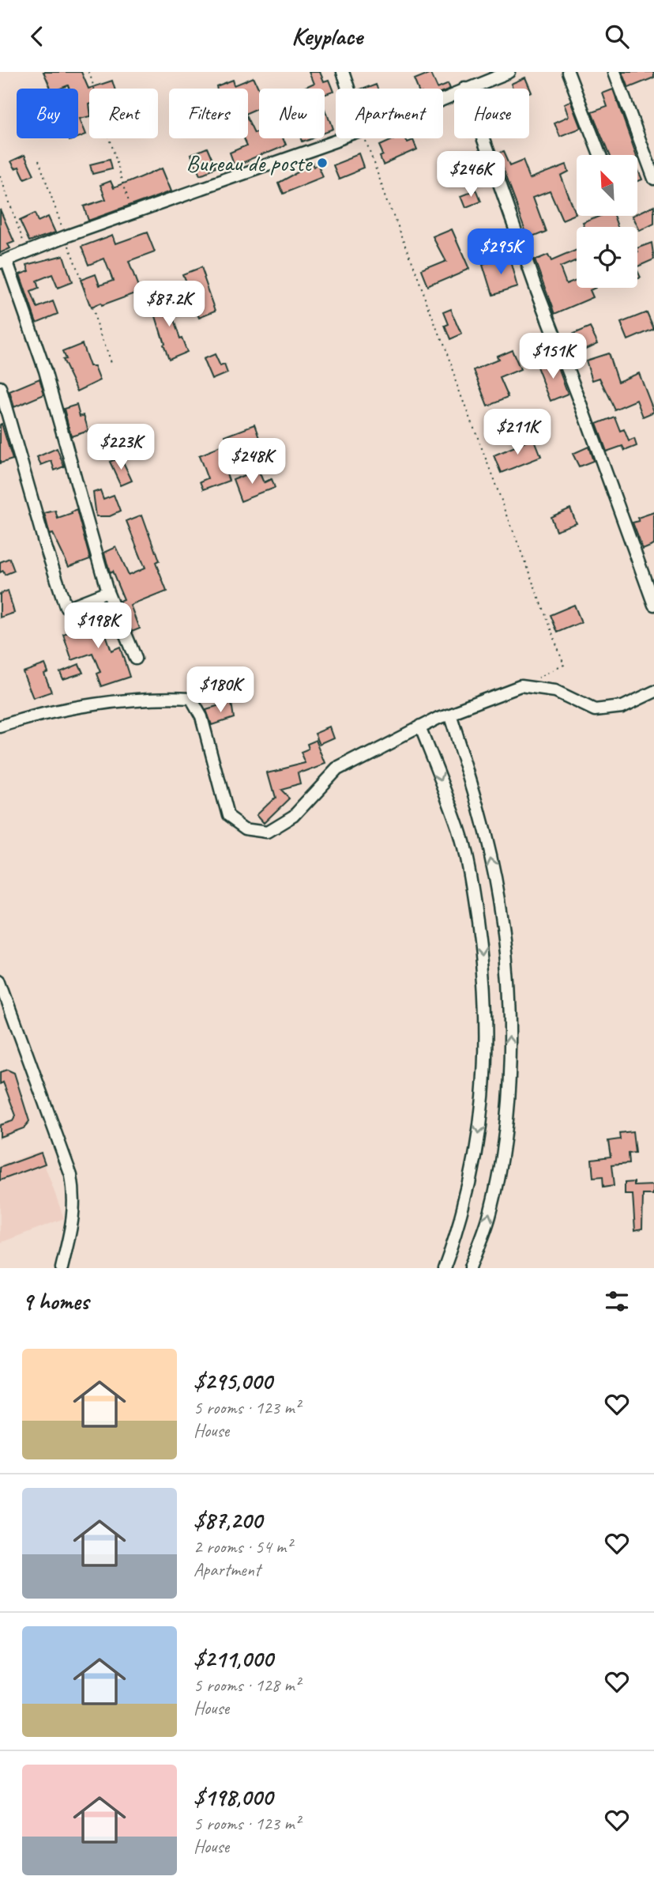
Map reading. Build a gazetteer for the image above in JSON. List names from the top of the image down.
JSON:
{
  "places": ["Bureau de poste"],
  "north": "top left",
  "page": {
    "header": "Keyplace",
    "chip": [
      "Buy",
      "Rent",
      "Filters",
      "New",
      "Apartment",
      "House"
    ],
    "price": [
      "$246K",
      "$295K",
      "$87.2K",
      "$151K",
      "$211K",
      "$223K",
      "$248K",
      "$198K",
      "$180K"
    ],
    "heading": "9 homes",
    "list": [
      {
        "name": "$295,000",
        "note": "5 rooms · 123 m² · House"
      },
      {
        "name": "$87,200",
        "note": "2 rooms · 54 m² · Apartment"
      },
      {
        "name": "$211,000",
        "note": "5 rooms · 128 m² · House"
      },
      {
        "name": "$198,000",
        "note": "5 rooms · 123 m² · House"
      }
    ]
  }
}
